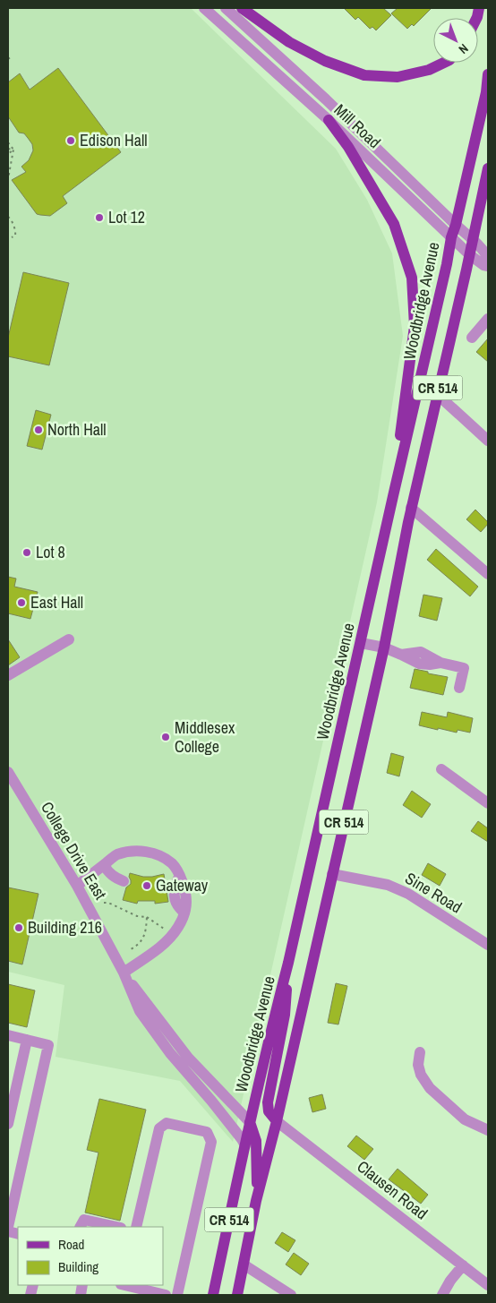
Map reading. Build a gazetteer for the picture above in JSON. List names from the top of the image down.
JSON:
{
  "streets": {
    "main road": ["Woodbridge Avenue", "CR 514"],
    "street": [
      "Mill Road",
      "College Drive East",
      "Sine Road",
      "Clausen Road"
    ]
  },
  "crossings": [
    ["Mill Road", "Woodbridge Avenue"],
    ["Mill Road", "CR 514"],
    ["Woodbridge Avenue", "College Drive East"],
    ["CR 514", "Sine Road"],
    ["CR 514", "Clausen Road"]
  ],
  "places": [
    "Edison Hall",
    "Lot 12",
    "North Hall",
    "Lot 8",
    "East Hall",
    "Middlesex College",
    "Gateway",
    "Building 216"
  ],
  "legend": ["Road", "Building"],
  "north": "bottom right"
}
